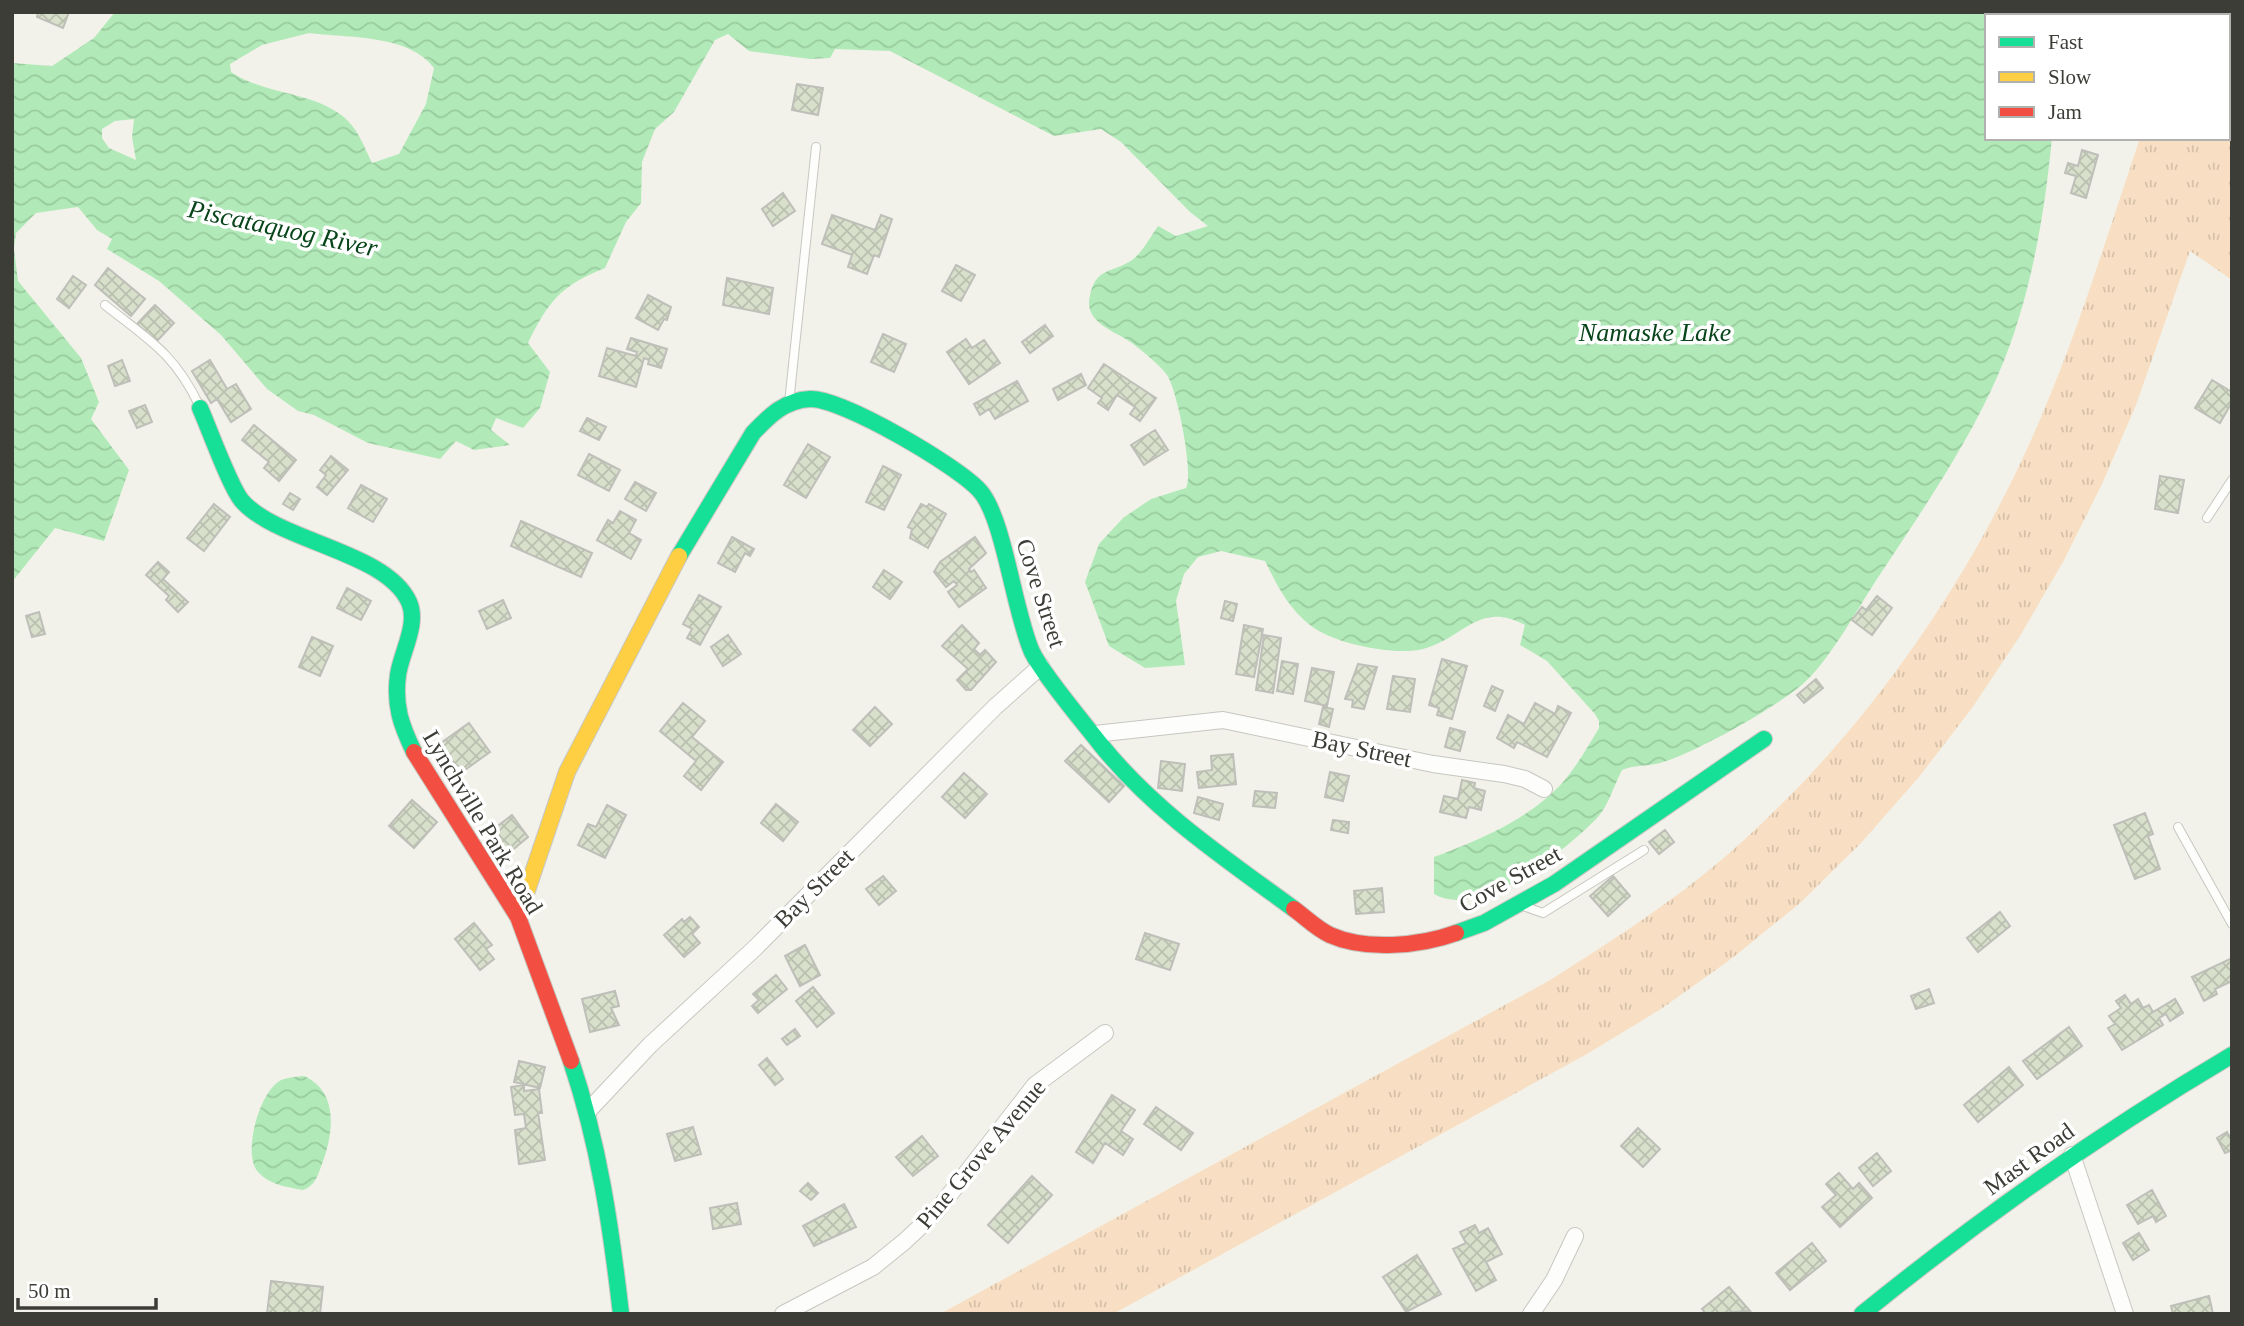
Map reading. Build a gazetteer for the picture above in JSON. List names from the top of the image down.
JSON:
{
  "streets": {
    "street": [
      "Cove Street",
      "Bay Street",
      "Lynchville Park Road",
      "Pine Grove Avenue",
      "Mast Road"
    ]
  },
  "crossings": [
    ["Cove Street", "Bay Street"],
    ["Bay Street", "Lynchville Park Road"]
  ],
  "water": ["Piscataquog River", "Namaske Lake"],
  "legend": ["Fast", "Slow", "Jam"],
  "scale_bar": "50 m"
}
